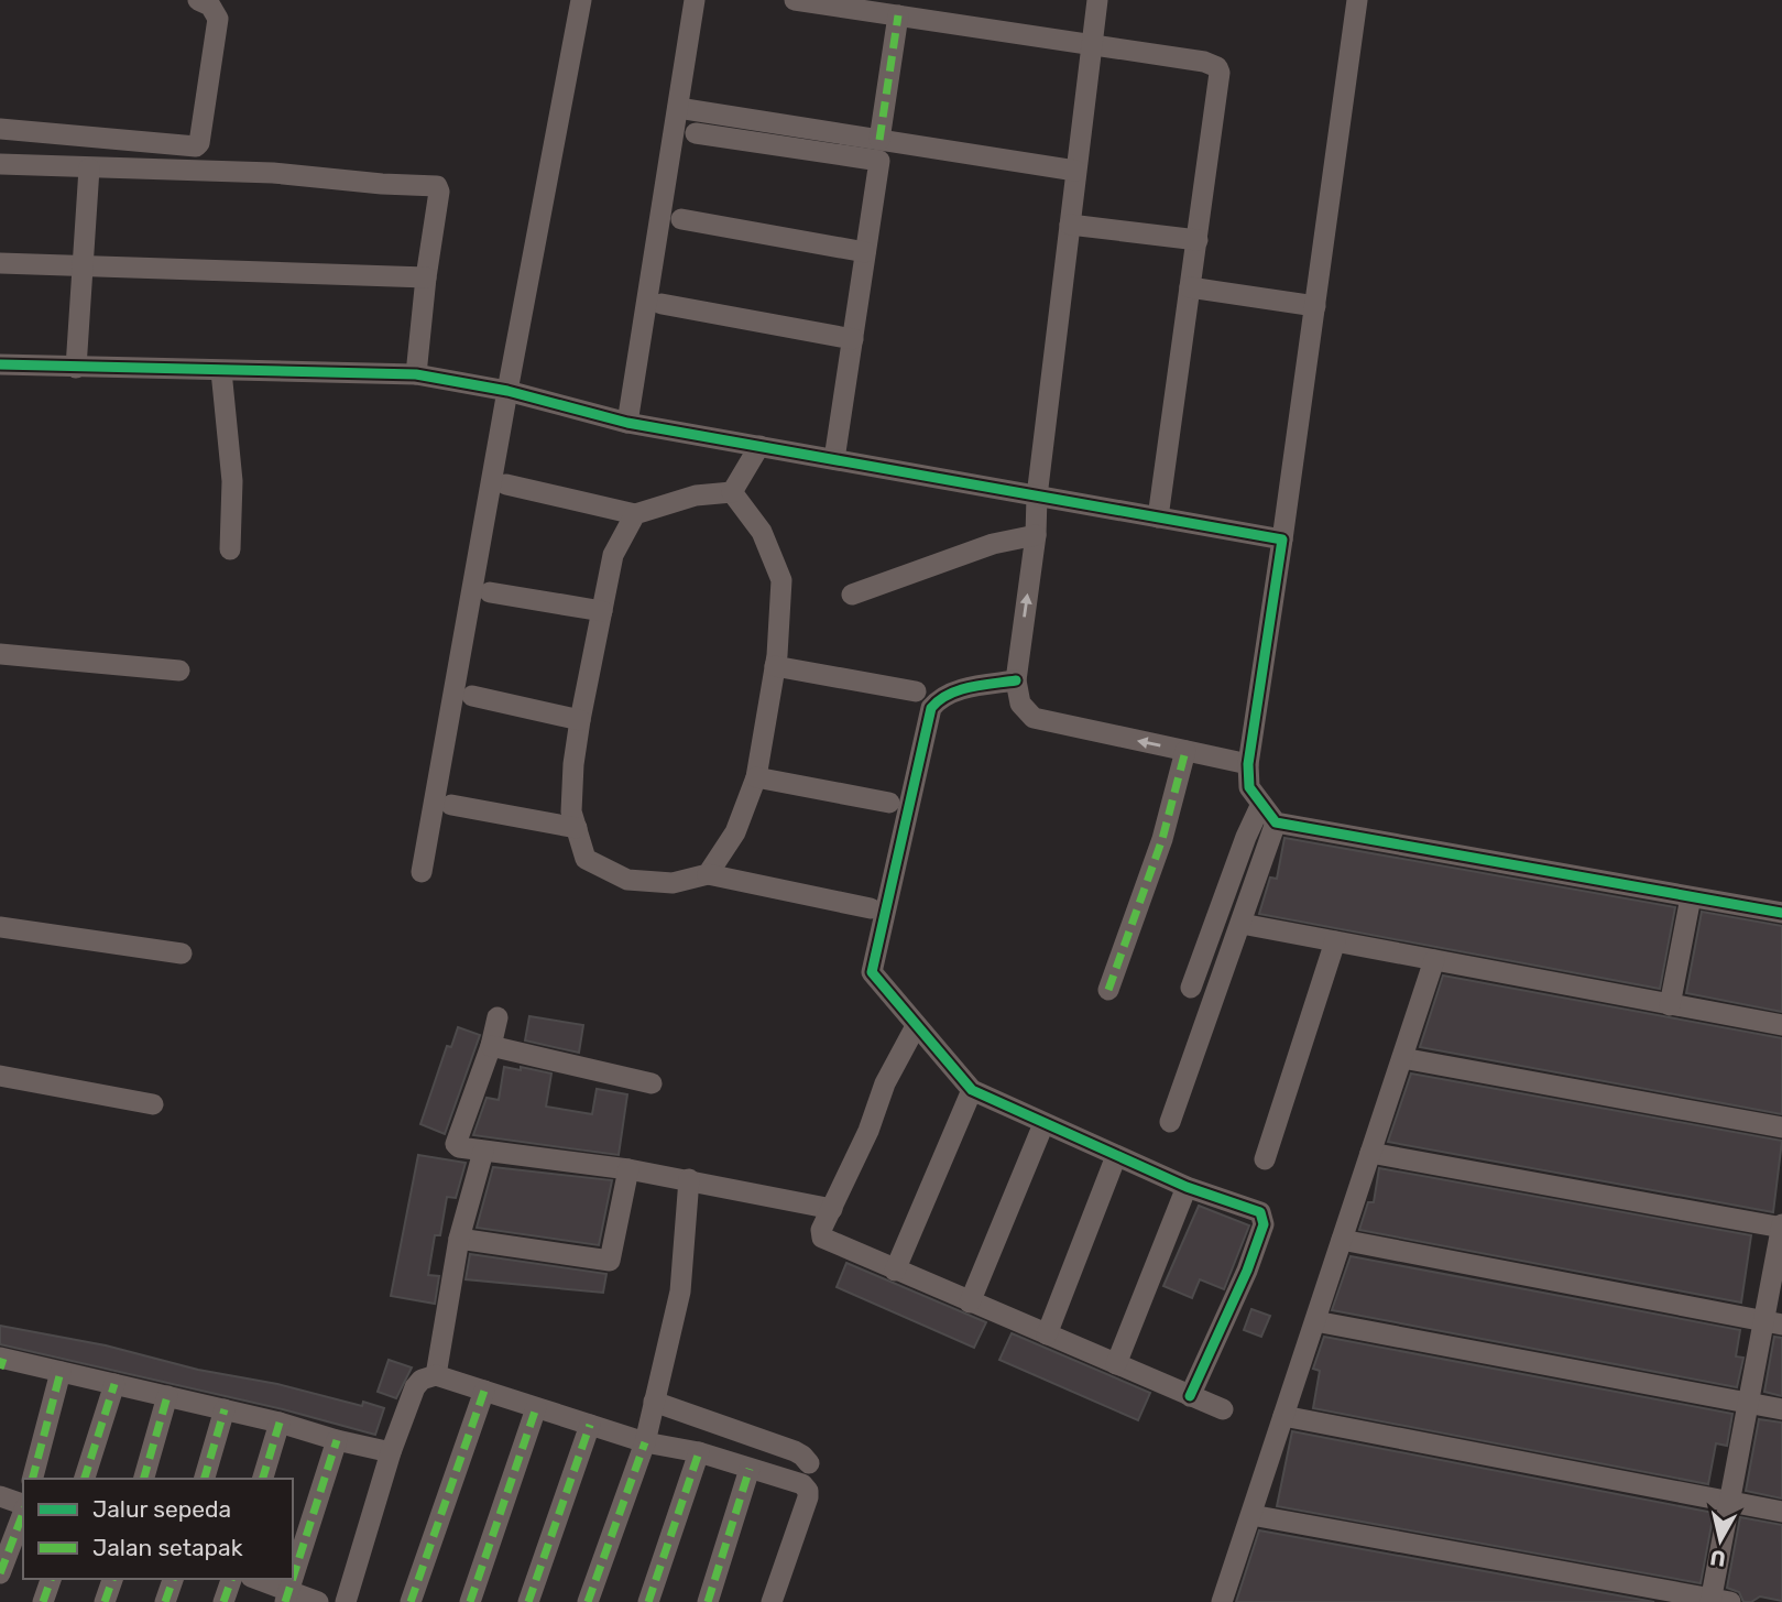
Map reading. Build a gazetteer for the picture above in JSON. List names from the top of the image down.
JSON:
{
  "legend": ["Jalur sepeda", "Jalan setapak"],
  "north": "bottom"
}
